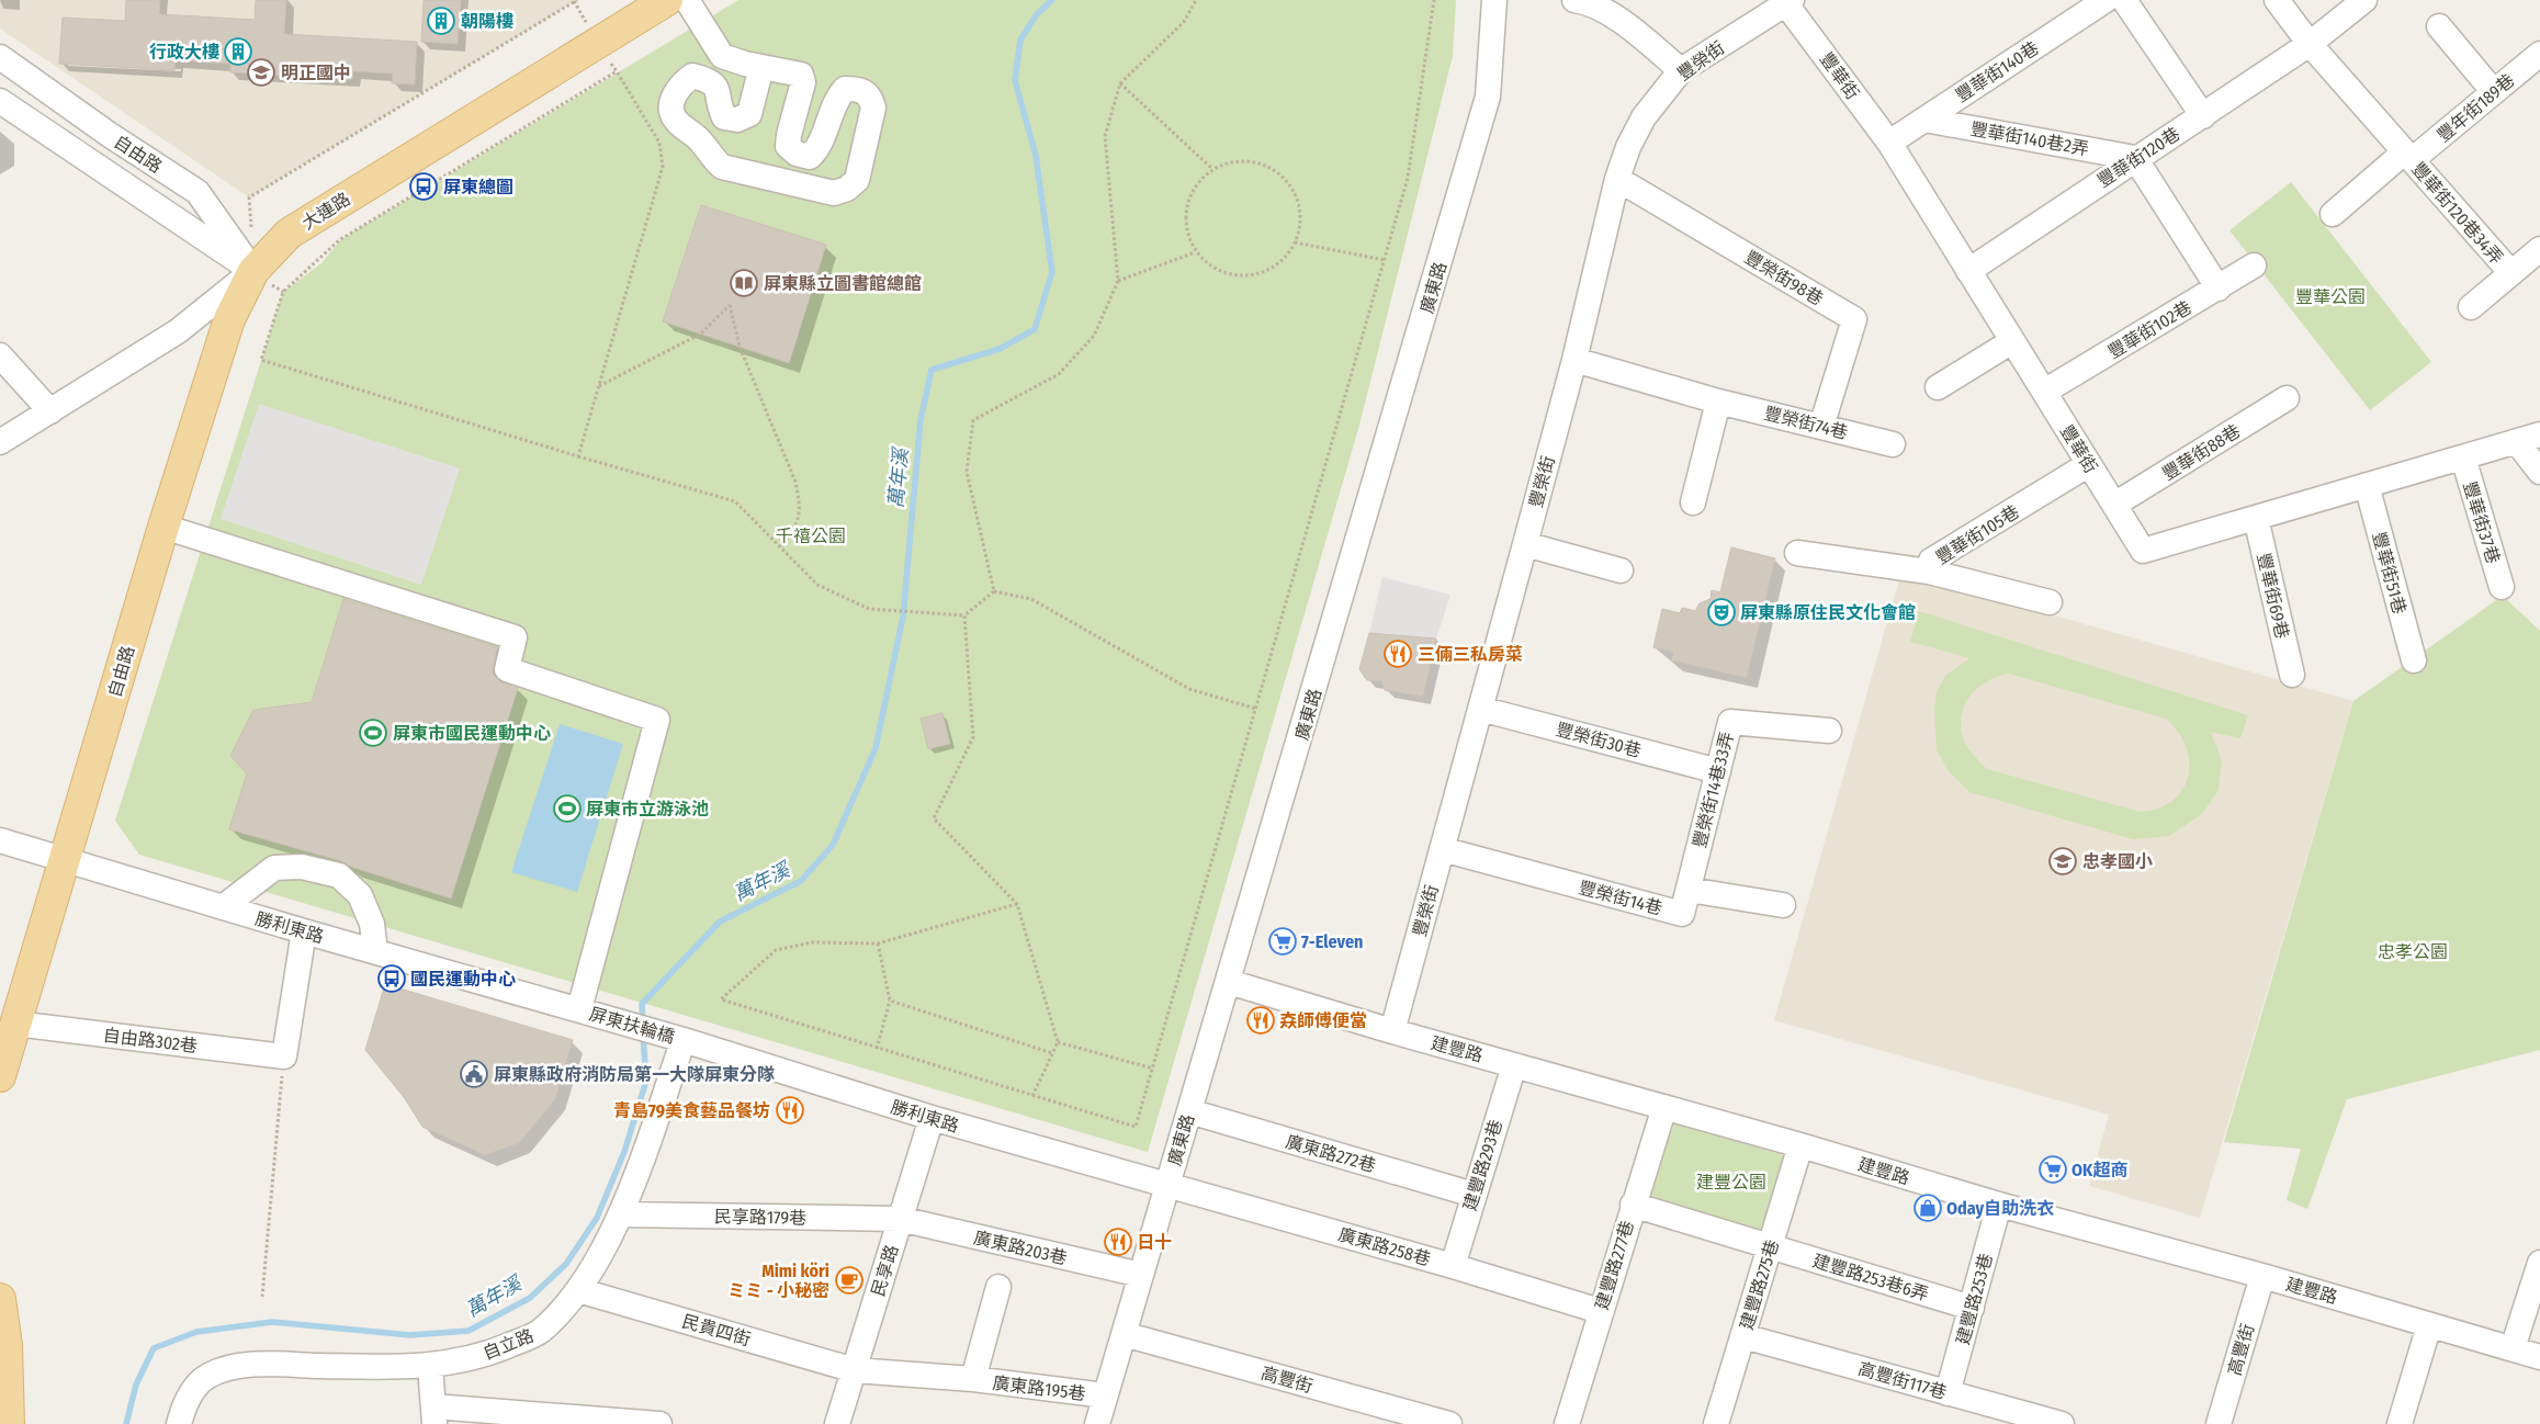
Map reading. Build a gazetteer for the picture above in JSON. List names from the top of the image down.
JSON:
{
  "streets": {
    "main road": ["自由路", "大連路"],
    "street": [
      "豐榮街",
      "豐華街140巷",
      "豐華街",
      "豐年街189巷",
      "豐華街140巷2弄",
      "豐華街120巷",
      "豐華街120巷34弄",
      "豐榮街98巷",
      "廣東路",
      "豐華街102巷",
      "豐榮街74巷",
      "豐華街88巷",
      "豐華街37巷",
      "豐華街105巷",
      "豐華街51巷",
      "豐華街69巷",
      "豐榮街30巷",
      "豐榮街14巷33弄",
      "豐榮街14巷",
      "勝利東路",
      "屏東扶輪橋",
      "自由路302巷",
      "建豐路",
      "廣東路272巷",
      "建豐路293巷",
      "民享路179巷",
      "廣東路258巷",
      "廣東路203巷",
      "建豐路277巷",
      "民享路",
      "建豐路253巷6弄",
      "建豐路275巷",
      "建豐路253巷",
      "民貴四街",
      "自立路",
      "高豐街",
      "高豐街117巷",
      "廣東路195巷"
    ]
  },
  "crossings": [
    ["豐榮街", "豐華街"],
    ["豐榮街", "豐榮街98巷"],
    ["豐榮街", "豐榮街74巷"],
    ["豐榮街", "豐榮街30巷"],
    ["豐榮街", "豐榮街14巷"],
    ["豐榮街", "建豐路"],
    ["豐華街140巷", "豐華街"],
    ["豐華街140巷", "豐華街140巷2弄"],
    ["豐華街", "豐華街120巷"],
    ["豐華街", "豐華街102巷"],
    ["豐華街", "豐華街88巷"],
    ["豐華街", "豐華街37巷"],
    ["豐華街", "豐華街105巷"],
    ["豐華街", "豐華街51巷"],
    ["豐華街", "豐華街69巷"],
    ["豐年街189巷", "豐華街120巷34弄"],
    ["豐華街140巷2弄", "豐華街120巷"],
    ["自由路", "大連路"],
    ["自由路", "勝利東路"],
    ["自由路", "自由路302巷"],
    ["豐華街120巷", "豐華街120巷34弄"],
    ["豐榮街98巷", "豐榮街74巷"],
    ["廣東路", "勝利東路"],
    ["廣東路", "建豐路"],
    ["廣東路", "廣東路272巷"],
    ["廣東路", "廣東路258巷"],
    ["廣東路", "廣東路203巷"],
    ["廣東路", "高豐街"],
    ["廣東路", "廣東路195巷"],
    ["豐榮街30巷", "豐榮街14巷33弄"],
    ["豐榮街14巷33弄", "豐榮街14巷"],
    ["勝利東路", "屏東扶輪橋"],
    ["勝利東路", "廣東路258巷"],
    ["勝利東路", "民享路"],
    ["勝利東路", "自立路"],
    ["屏東扶輪橋", "自立路"],
    ["建豐路", "建豐路293巷"],
    ["建豐路", "建豐路277巷"],
    ["建豐路", "建豐路275巷"],
    ["建豐路", "建豐路253巷"],
    ["建豐路", "高豐街"],
    ["廣東路272巷", "建豐路293巷"],
    ["建豐路293巷", "廣東路258巷"],
    ["民享路179巷", "廣東路203巷"],
    ["民享路179巷", "民享路"],
    ["民享路179巷", "自立路"],
    ["廣東路258巷", "建豐路277巷"],
    ["廣東路203巷", "民享路"],
    ["建豐路277巷", "建豐路253巷6弄"],
    ["民享路", "民貴四街"],
    ["民享路", "廣東路195巷"],
    ["建豐路253巷6弄", "建豐路275巷"],
    ["建豐路253巷6弄", "建豐路253巷"],
    ["建豐路275巷", "高豐街117巷"],
    ["建豐路253巷", "高豐街117巷"],
    ["民貴四街", "自立路"],
    ["民貴四街", "廣東路195巷"]
  ],
  "water": ["萬年溪"],
  "parks": [
    "豐華公園",
    "千禧公園",
    "忠孝公園",
    "建豐公園"
  ],
  "places": {
    "building": ["朝陽樓", "行政大樓"],
    "school or university": ["明正國中", "忠孝國小"],
    "bus stop": ["屏東總圖", "國民運動中心"],
    "library": ["屏東縣立圖書館總館"],
    "theatre": ["屏東縣原住民文化會館"],
    "restaurant": [
      "三倆三私房菜",
      "𡘙師傅便當",
      "青島79美食藝品餐坊",
      "日十"
    ],
    "sports": ["屏東市國民運動中心", "屏東市立游泳池"],
    "supermarket": ["7-Eleven", "OK超商"],
    "public building": ["屏東縣政府消防局第一大隊屏東分隊"],
    "shop": ["Oday自助洗衣"],
    "cafe": ["Mimi köri ミミ - 小秘密"]
  }
}
